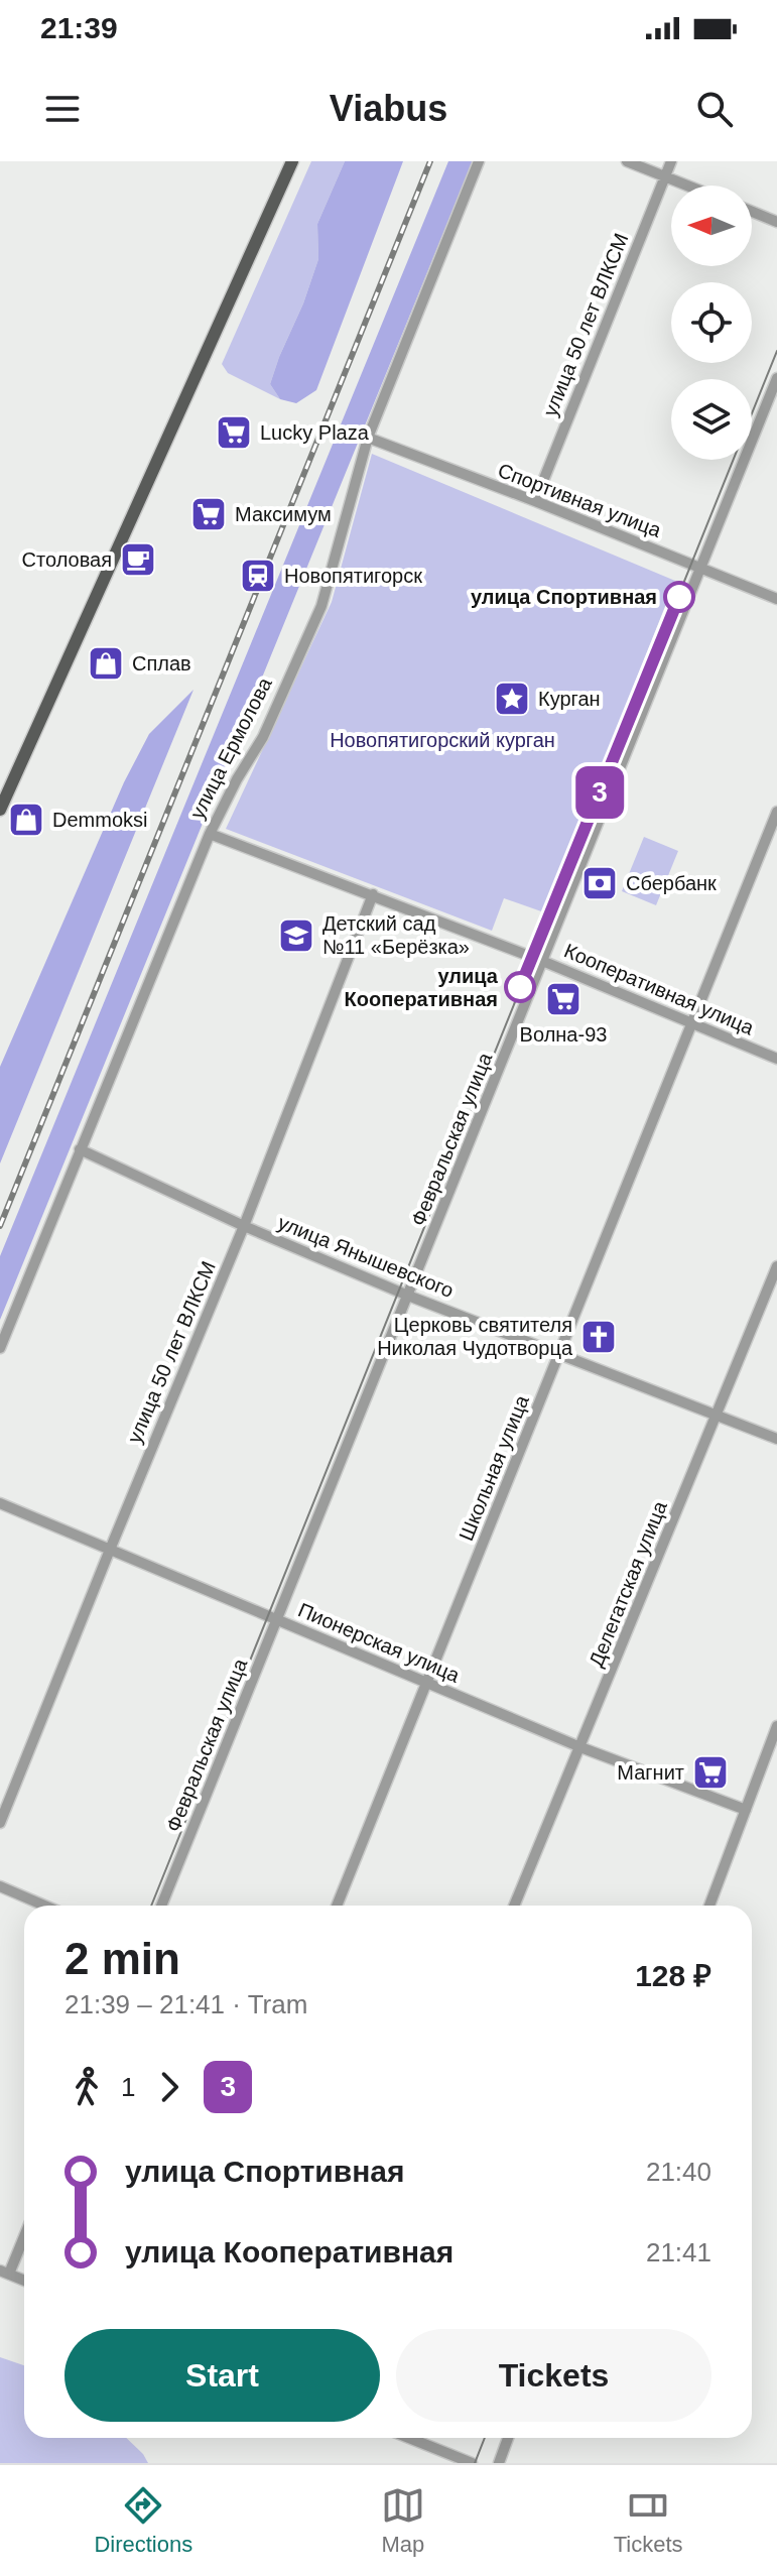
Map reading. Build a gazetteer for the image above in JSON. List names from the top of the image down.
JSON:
{
  "streets": {
    "street": [
      "улица 50 лет ВЛКСМ",
      "Спортивная улица",
      "улица Ермолова",
      "Кооперативная улица",
      "Февральская улица",
      "улица Янышевского",
      "Школьная улица",
      "Делегатская улица",
      "Пионерская улица"
    ]
  },
  "crossings": [
    ["улица 50 лет ВЛКСМ", "Спортивная улица"],
    ["улица 50 лет ВЛКСМ", "Кооперативная улица"],
    ["улица 50 лет ВЛКСМ", "улица Янышевского"],
    ["улица 50 лет ВЛКСМ", "Пионерская улица"],
    ["Спортивная улица", "улица Ермолова"],
    ["Спортивная улица", "Февральская улица"],
    ["улица Ермолова", "Кооперативная улица"],
    ["улица Ермолова", "улица Янышевского"],
    ["Кооперативная улица", "Февральская улица"],
    ["Кооперативная улица", "Школьная улица"],
    ["Февральская улица", "улица Янышевского"],
    ["Февральская улица", "Пионерская улица"],
    ["улица Янышевского", "Школьная улица"],
    ["улица Янышевского", "Делегатская улица"],
    ["Школьная улица", "Пионерская улица"],
    ["Делегатская улица", "Пионерская улица"]
  ],
  "parks": ["Новопятигорский курган"],
  "places": {
    "supermarket": [
      "Lucky Plaza",
      "Максимум",
      "Волна-93",
      "Магнит"
    ],
    "cafe": ["Столовая"],
    "station": ["Новопятигорск"],
    "other": ["улица Спортивная", "улица Кооперативная"],
    "shop": ["Сплав", "Demmoksi"],
    "place": ["Курган"],
    "bank": ["Сбербанк"],
    "school or university": ["Детский сад №11 «Берёзка»"],
    "church": ["Церковь святителя Николая Чудотворца"]
  },
  "lines": ["tram line 3"],
  "north": "left",
  "page": {
    "status": "21:39",
    "header": "Viabus",
    "on_map": "3",
    "heading": ["2 min", "21:39 – 21:41 · Tram", "128 ₽"],
    "legs": ["1", "3"],
    "list": [
      {
        "name": "улица Спортивная",
        "value": "21:40"
      },
      {
        "name": "улица Кооперативная",
        "value": "21:41"
      }
    ],
    "buttons": ["Start", "Tickets"],
    "tabs": ["Directions", "Map", "Tickets"]
  }
}
